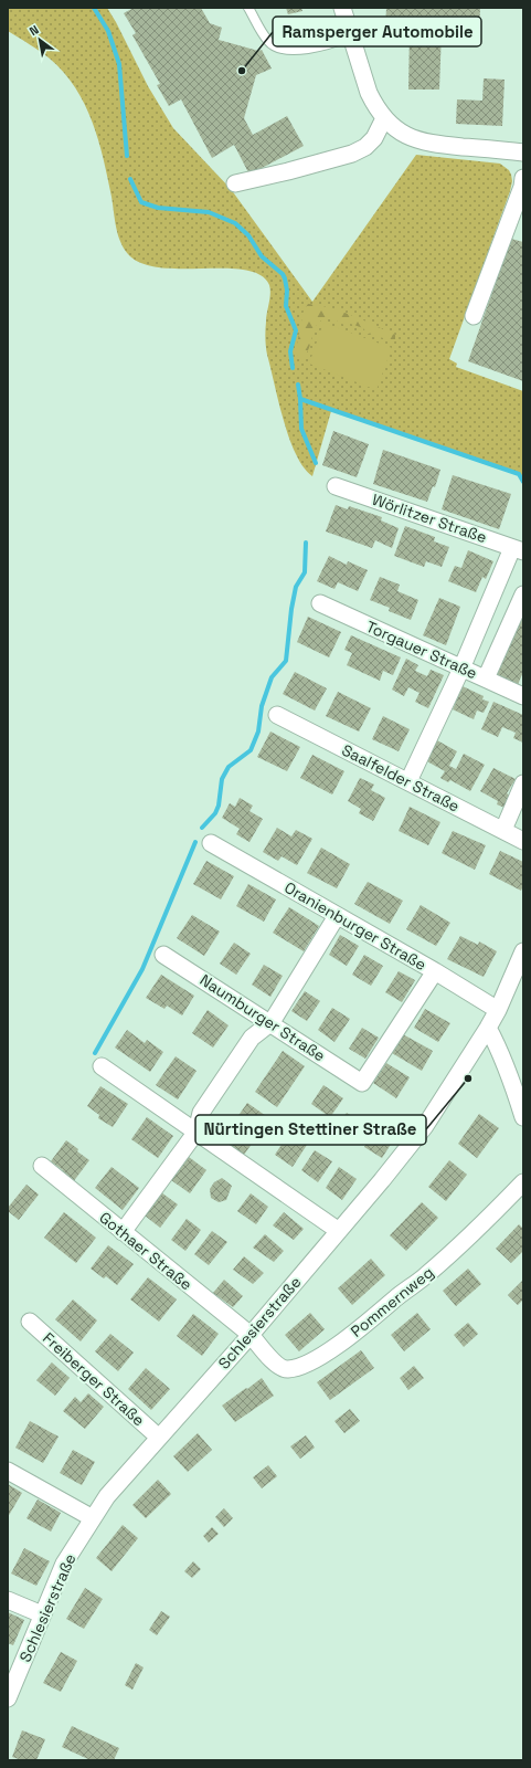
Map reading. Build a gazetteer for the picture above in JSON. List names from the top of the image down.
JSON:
{
  "streets": {
    "street": [
      "Wörlitzer Straße",
      "Torgauer Straße",
      "Saalfelder Straße",
      "Oranienburger Straße",
      "Naumburger Straße",
      "Gothaer Straße",
      "Pommernweg",
      "Schlesierstraße",
      "Freiberger Straße"
    ]
  },
  "crossings": [
    ["Oranienburger Straße", "Naumburger Straße"],
    ["Oranienburger Straße", "Schlesierstraße"],
    ["Gothaer Straße", "Pommernweg"],
    ["Gothaer Straße", "Schlesierstraße"],
    ["Pommernweg", "Schlesierstraße"],
    ["Schlesierstraße", "Freiberger Straße"]
  ],
  "places": ["Ramsperger Automobile", "Nürtingen Stettiner Straße"],
  "north": "top left"
}
